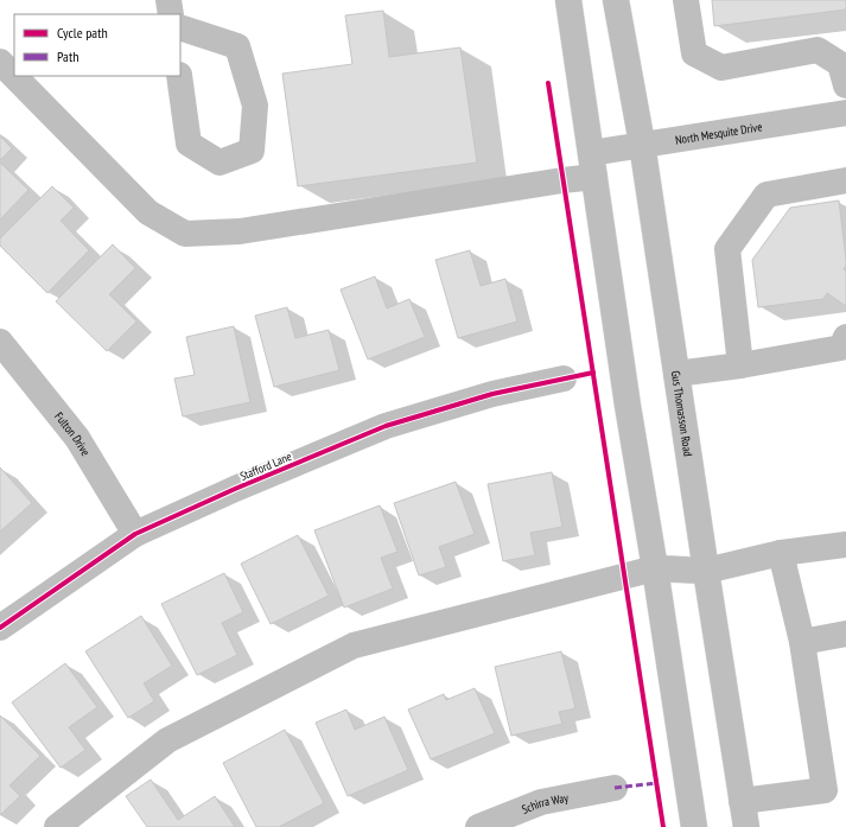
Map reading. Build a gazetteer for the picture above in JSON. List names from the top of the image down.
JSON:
{
  "streets": {
    "main road": [
      "North Mesquite Drive",
      "Gus Thomasson Road",
      "Fulton Drive",
      "Stafford Lane",
      "Schirra Way"
    ]
  },
  "crossings": [
    ["North Mesquite Drive", "Gus Thomasson Road"],
    ["Fulton Drive", "Stafford Lane"]
  ],
  "legend": ["Cycle path", "Path"]
}
